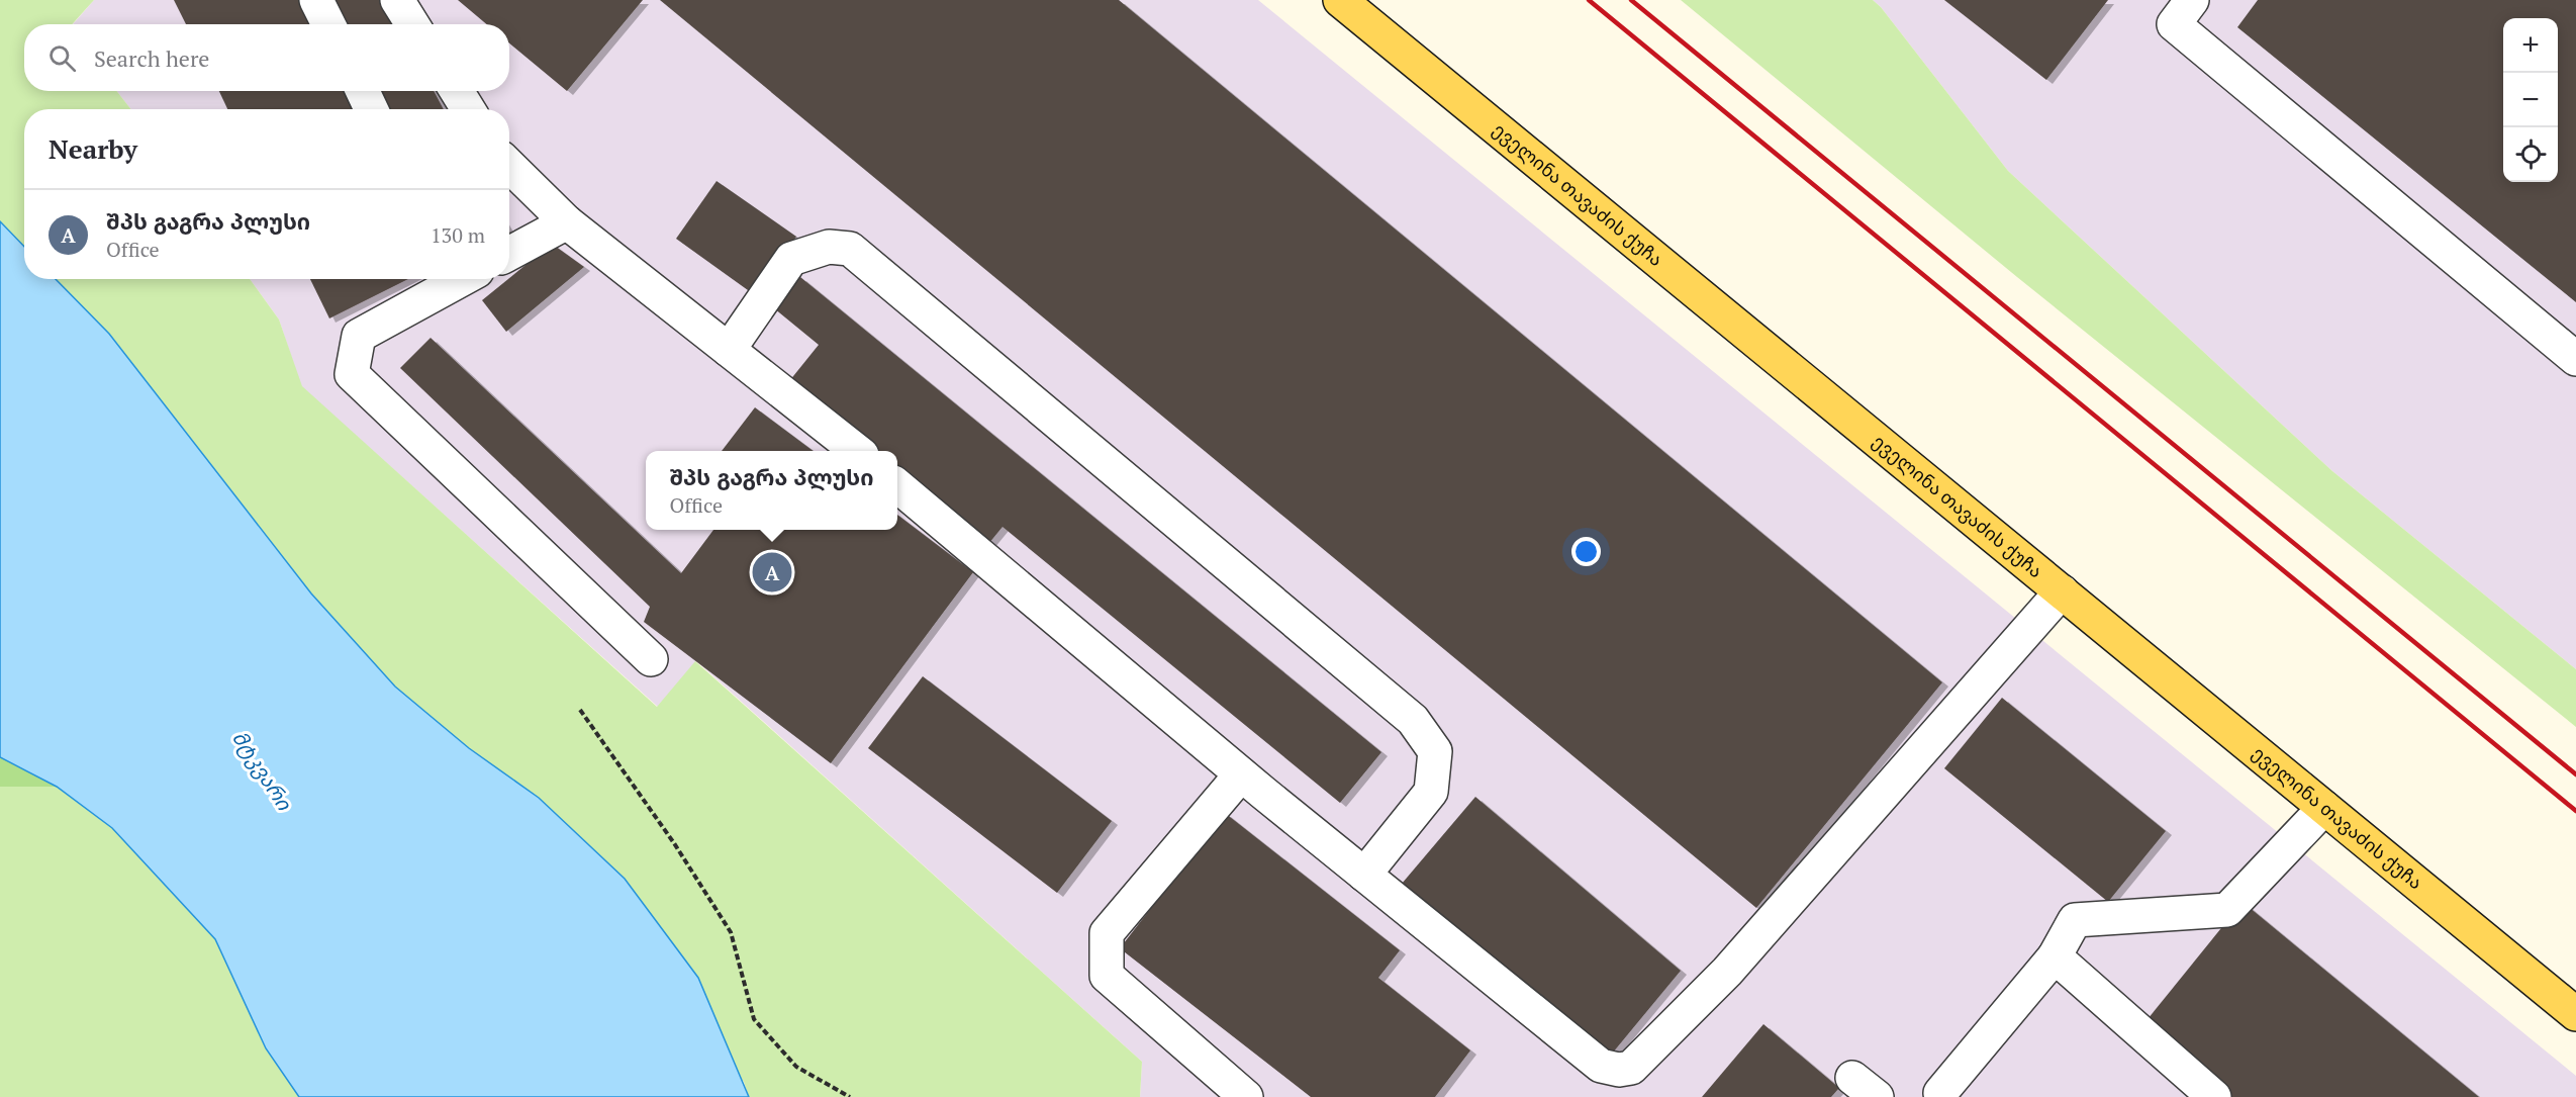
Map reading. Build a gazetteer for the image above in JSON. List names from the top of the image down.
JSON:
{
  "streets": {
    "main road": ["ეველინა თავაძის ქუჩა"]
  },
  "water": ["მტკვარი"],
  "page": {
    "map_buttons": ["+", "−"],
    "search": "Search here",
    "heading": "Nearby",
    "list": [
      {
        "mark": "A",
        "name": "შპს გაგრა პლუსი",
        "note": "Office",
        "value": "130 m"
      }
    ],
    "popup": ["შპს გაგრა პლუსი", "Office"],
    "pins": "A"
  }
}
